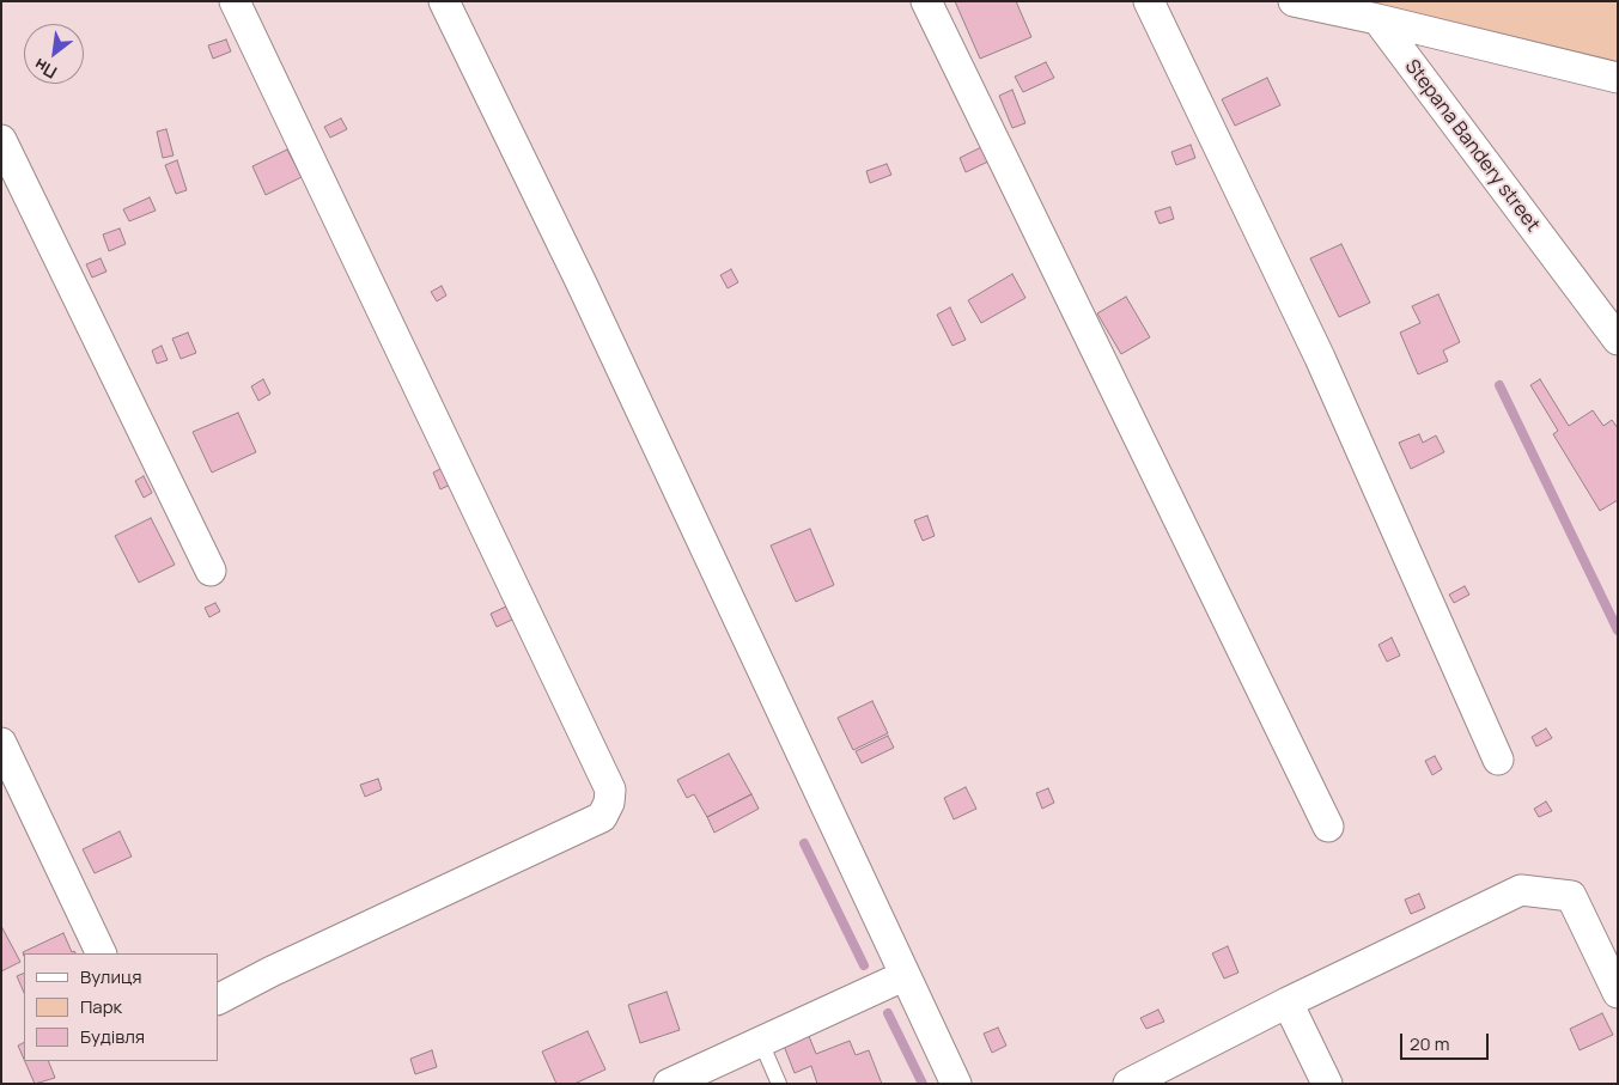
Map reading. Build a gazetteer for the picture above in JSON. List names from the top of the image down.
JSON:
{
  "streets": {
    "street": ["Stepana Bandery street"]
  },
  "legend": ["Вулиця", "Парк", "Будівля"],
  "scale_bar": "20 m",
  "north": "bottom left"
}
